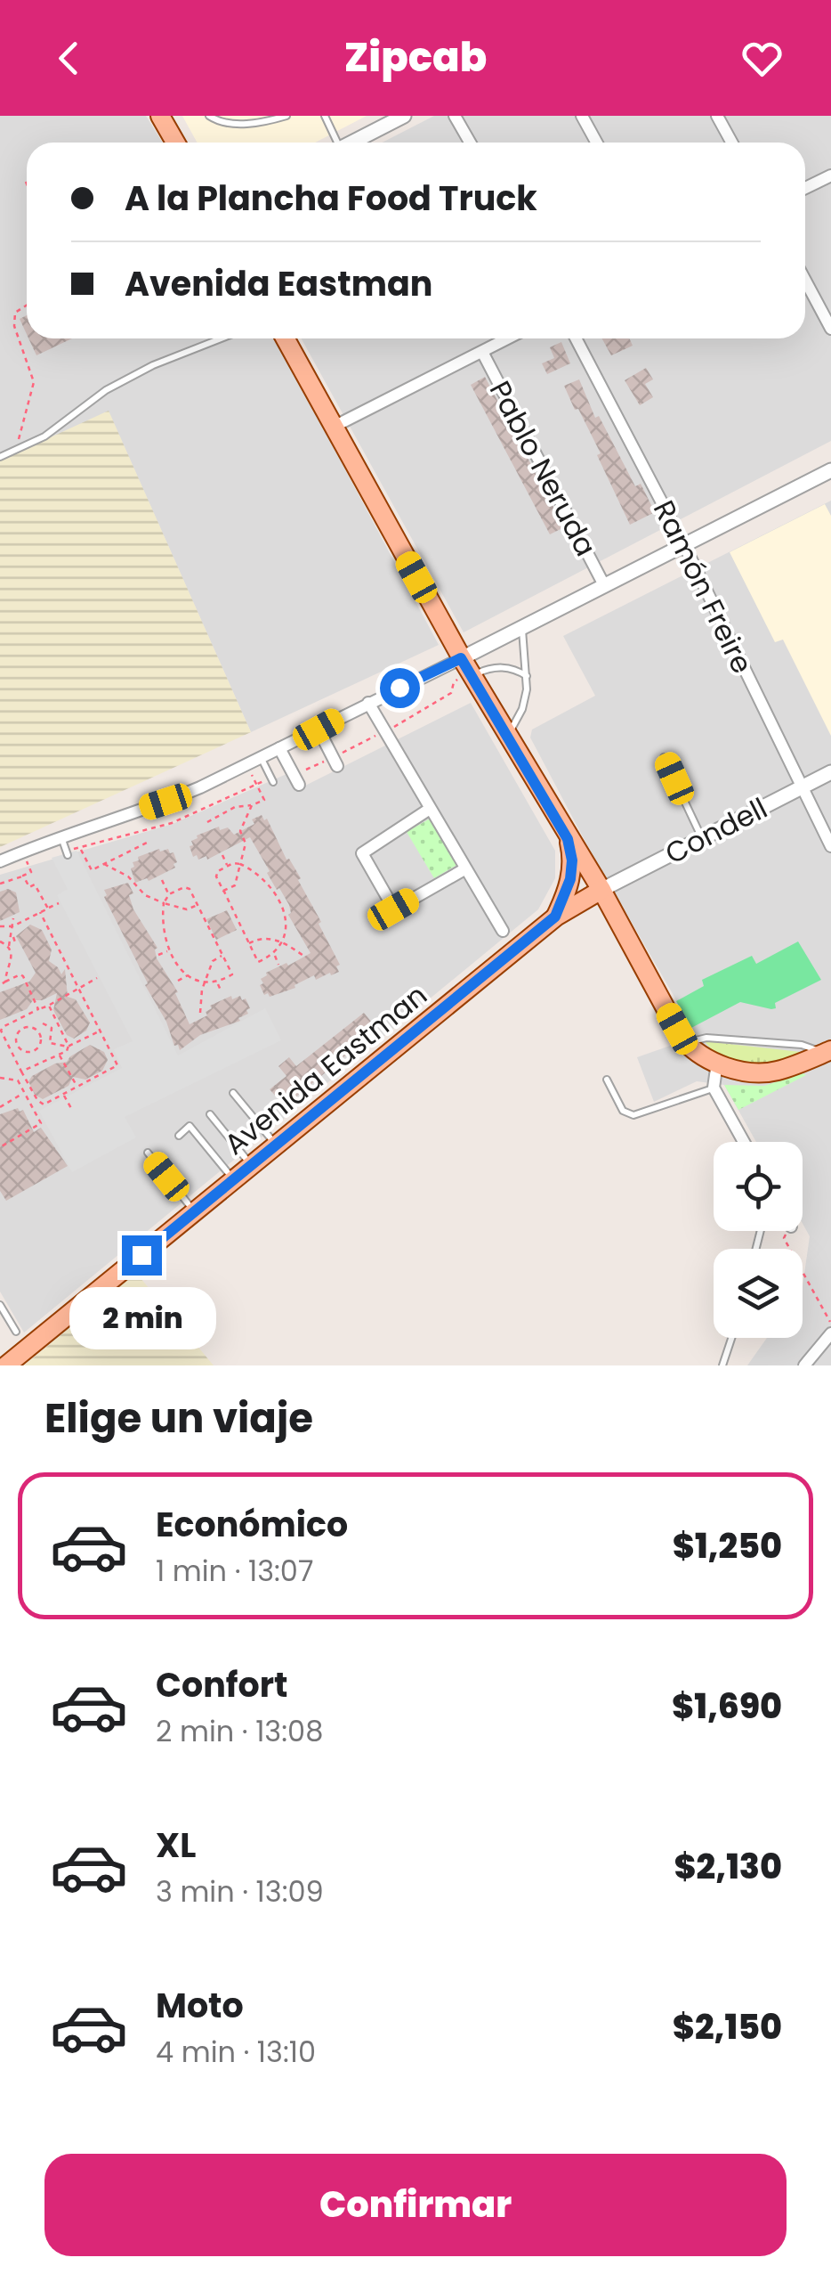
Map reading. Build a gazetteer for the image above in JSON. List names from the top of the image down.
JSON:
{
  "streets": {
    "main road": ["Avenida Eastman"],
    "street": ["Pablo Neruda", "Ramón Freire", "Condell"]
  },
  "crossings": [
    ["Ramón Freire", "Condell"],
    ["Condell", "Avenida Eastman"]
  ],
  "page": {
    "header": "Zipcab",
    "banner": ["A la Plancha Food Truck", "Avenida Eastman"],
    "bubble": "2 min",
    "heading": "Elige un viaje",
    "list": [
      {
        "name": "Económico",
        "note": "1 min · 13:07",
        "value": "$1,250"
      },
      {
        "name": "Confort",
        "note": "2 min · 13:08",
        "value": "$1,690"
      },
      {
        "name": "XL",
        "note": "3 min · 13:09",
        "value": "$2,130"
      },
      {
        "name": "Moto",
        "note": "4 min · 13:10",
        "value": "$2,150"
      }
    ],
    "buttons": "Confirmar"
  }
}
